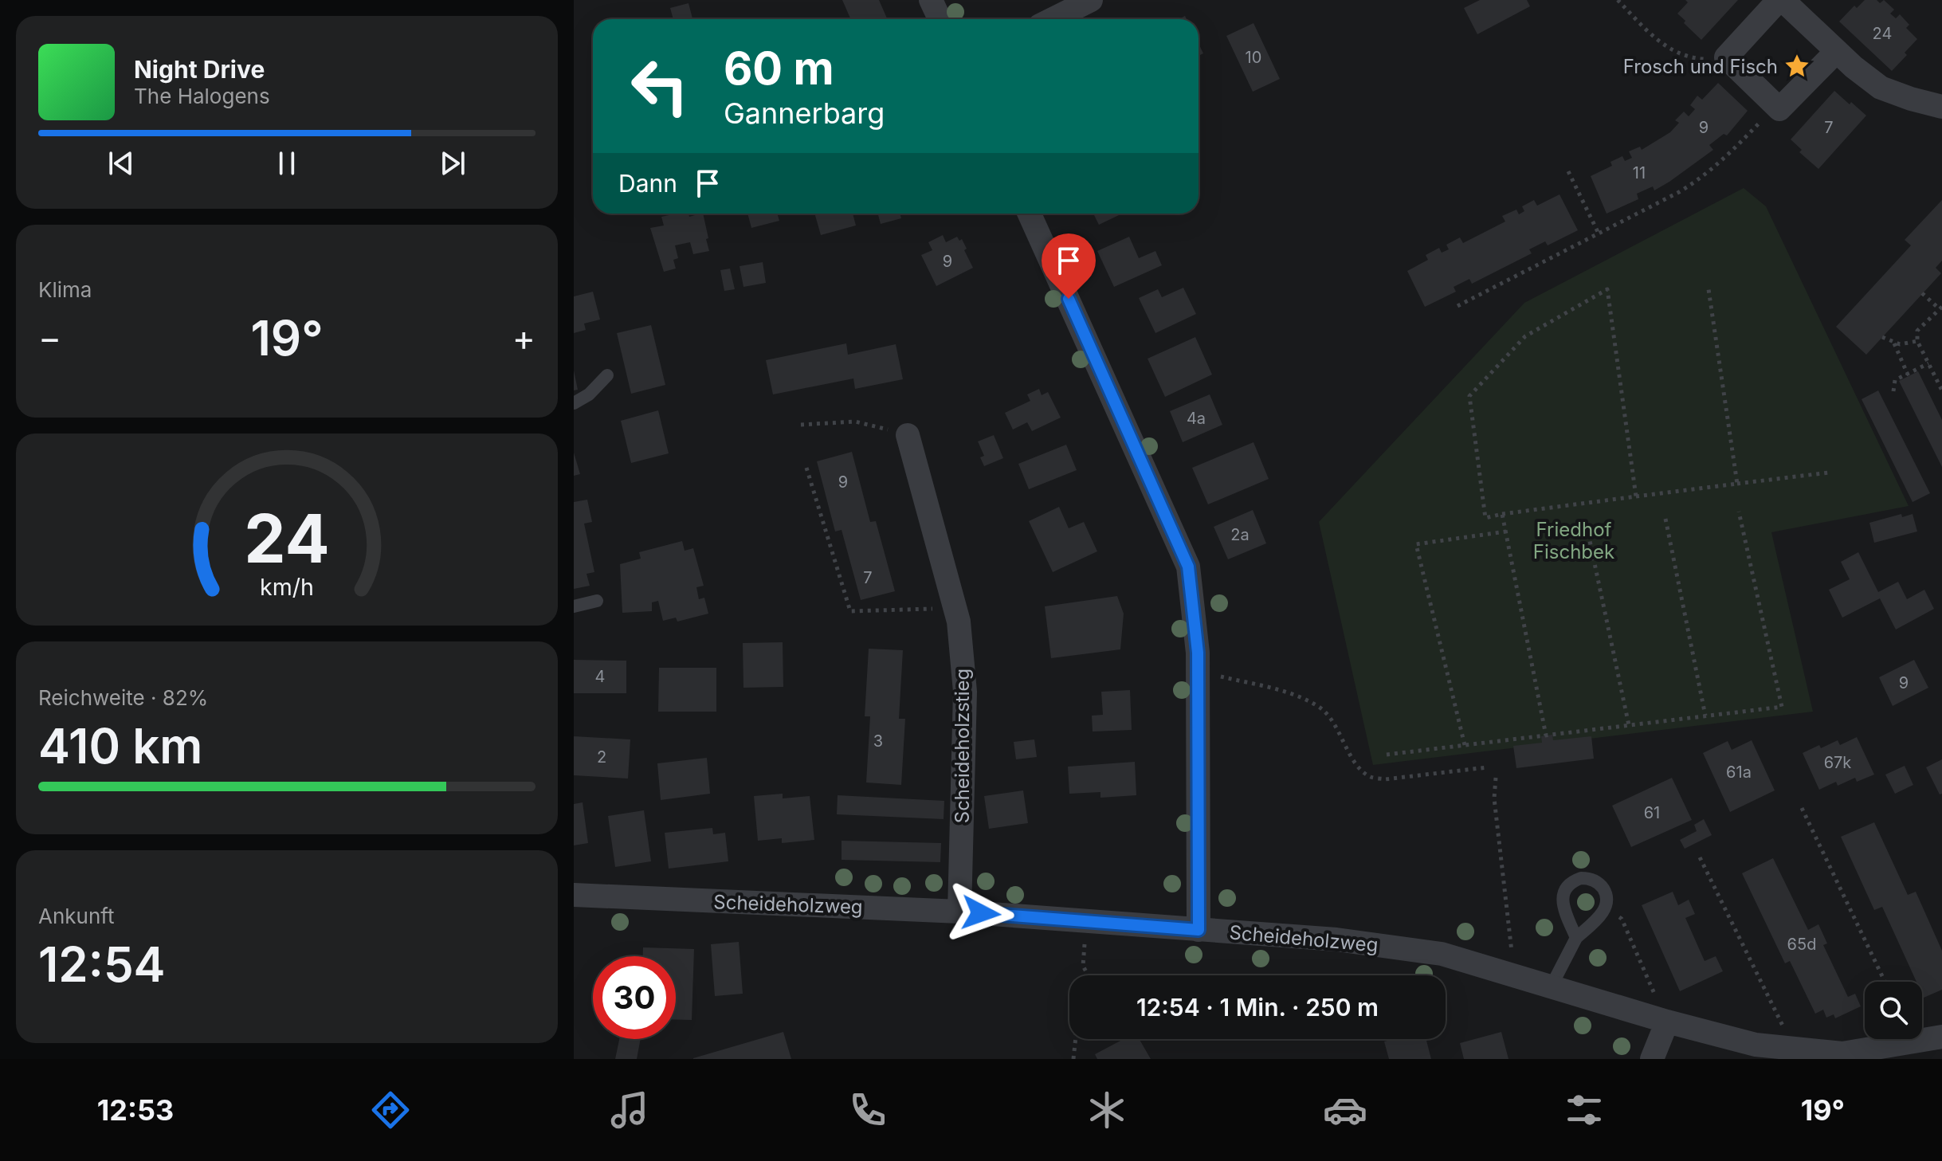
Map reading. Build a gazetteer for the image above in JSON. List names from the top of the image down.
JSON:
{
  "streets": {
    "street": ["Scheideholzstieg", "Scheideholzweg"]
  },
  "crossings": [
    ["Scheideholzstieg", "Scheideholzweg"]
  ],
  "parks": ["Friedhof Fischbek"],
  "places": {
    "place": ["Frosch und Fisch"]
  },
  "house_numbers": [
    "24",
    "10",
    "9",
    "7",
    "11",
    "9",
    "4a",
    "9",
    "2a",
    "7",
    "4",
    "9",
    "3",
    "2",
    "67k",
    "61a",
    "61",
    "65d"
  ],
  "page": {
    "turn": ["60 m", "Gannerbarg"],
    "song": ["Night Drive", "The Halogens"],
    "then": "Dann",
    "tile": [
      "Klima",
      ["Reichweite · 82%", "410 km"],
      ["Ankunft", "12:54"]
    ],
    "heat": ["−", "19°", "+"],
    "limit": "30",
    "trip": "12:54 · 1 Min. · 250 m",
    "tabs": ["12:53", "19°"],
    "gauge": ["24", "km/h"]
  }
}
